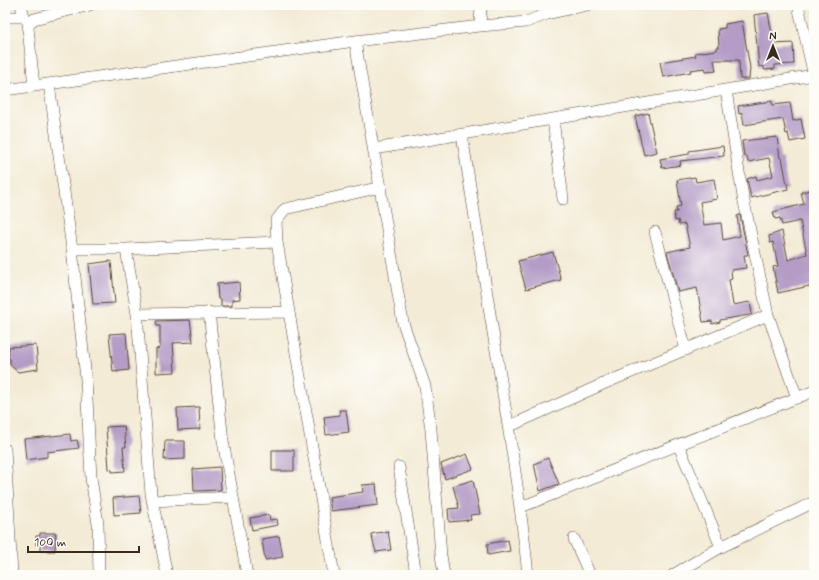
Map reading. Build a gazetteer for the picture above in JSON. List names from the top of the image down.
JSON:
{
  "scale_bar": "100 m",
  "north": "top"
}
